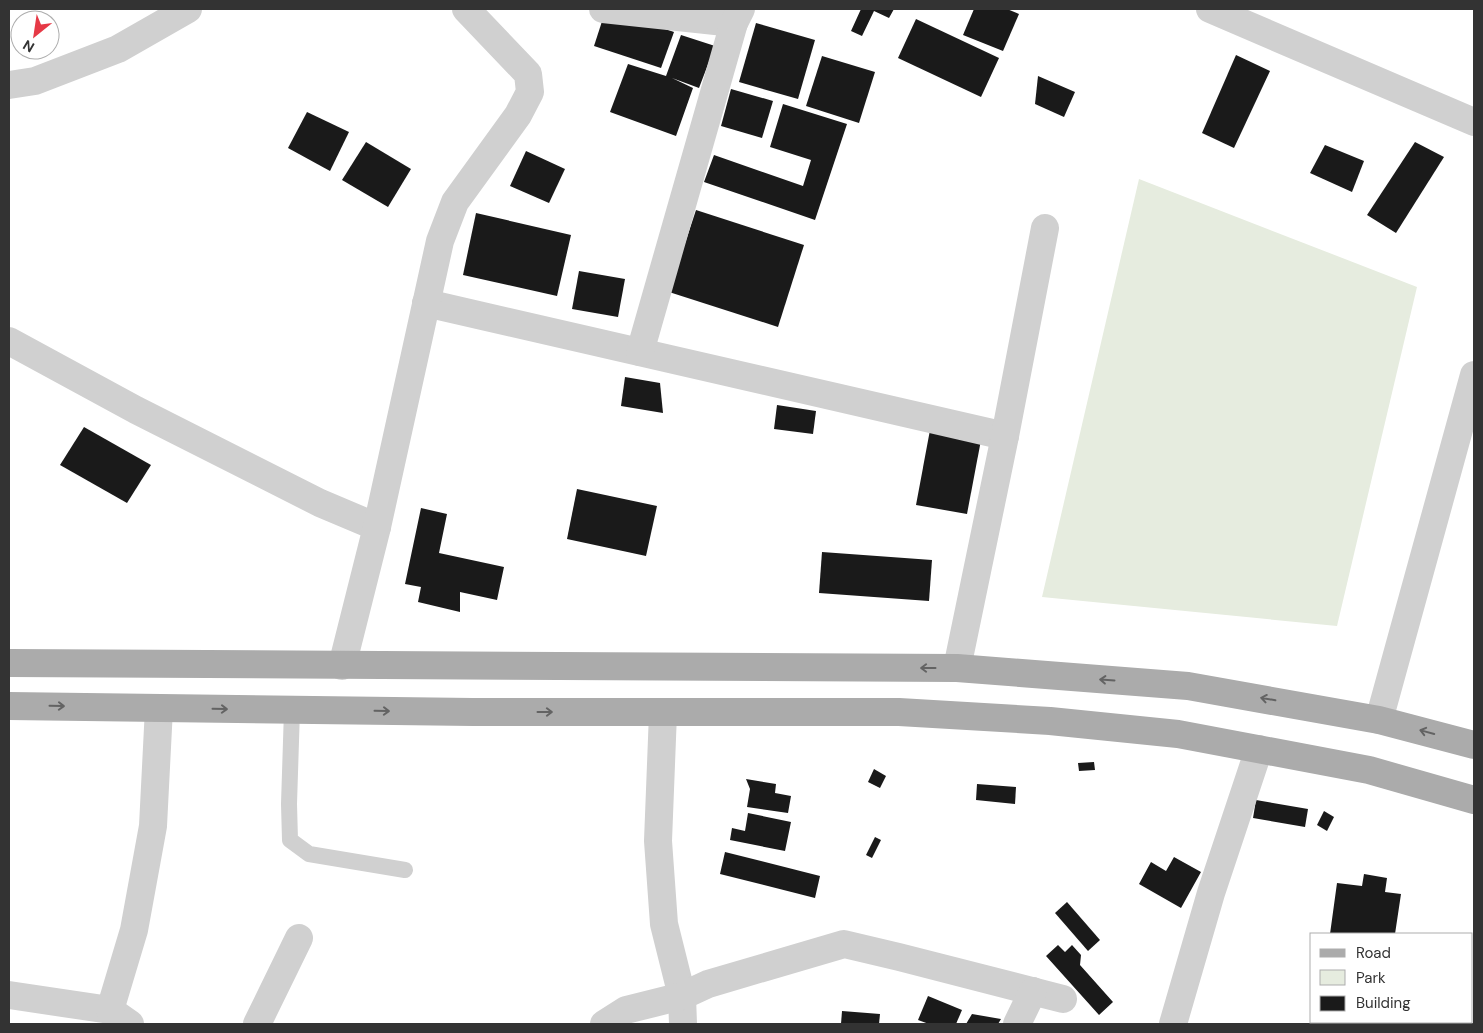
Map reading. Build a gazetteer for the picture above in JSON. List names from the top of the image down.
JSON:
{
  "legend": ["Road", "Park", "Building"],
  "north": "bottom left"
}
